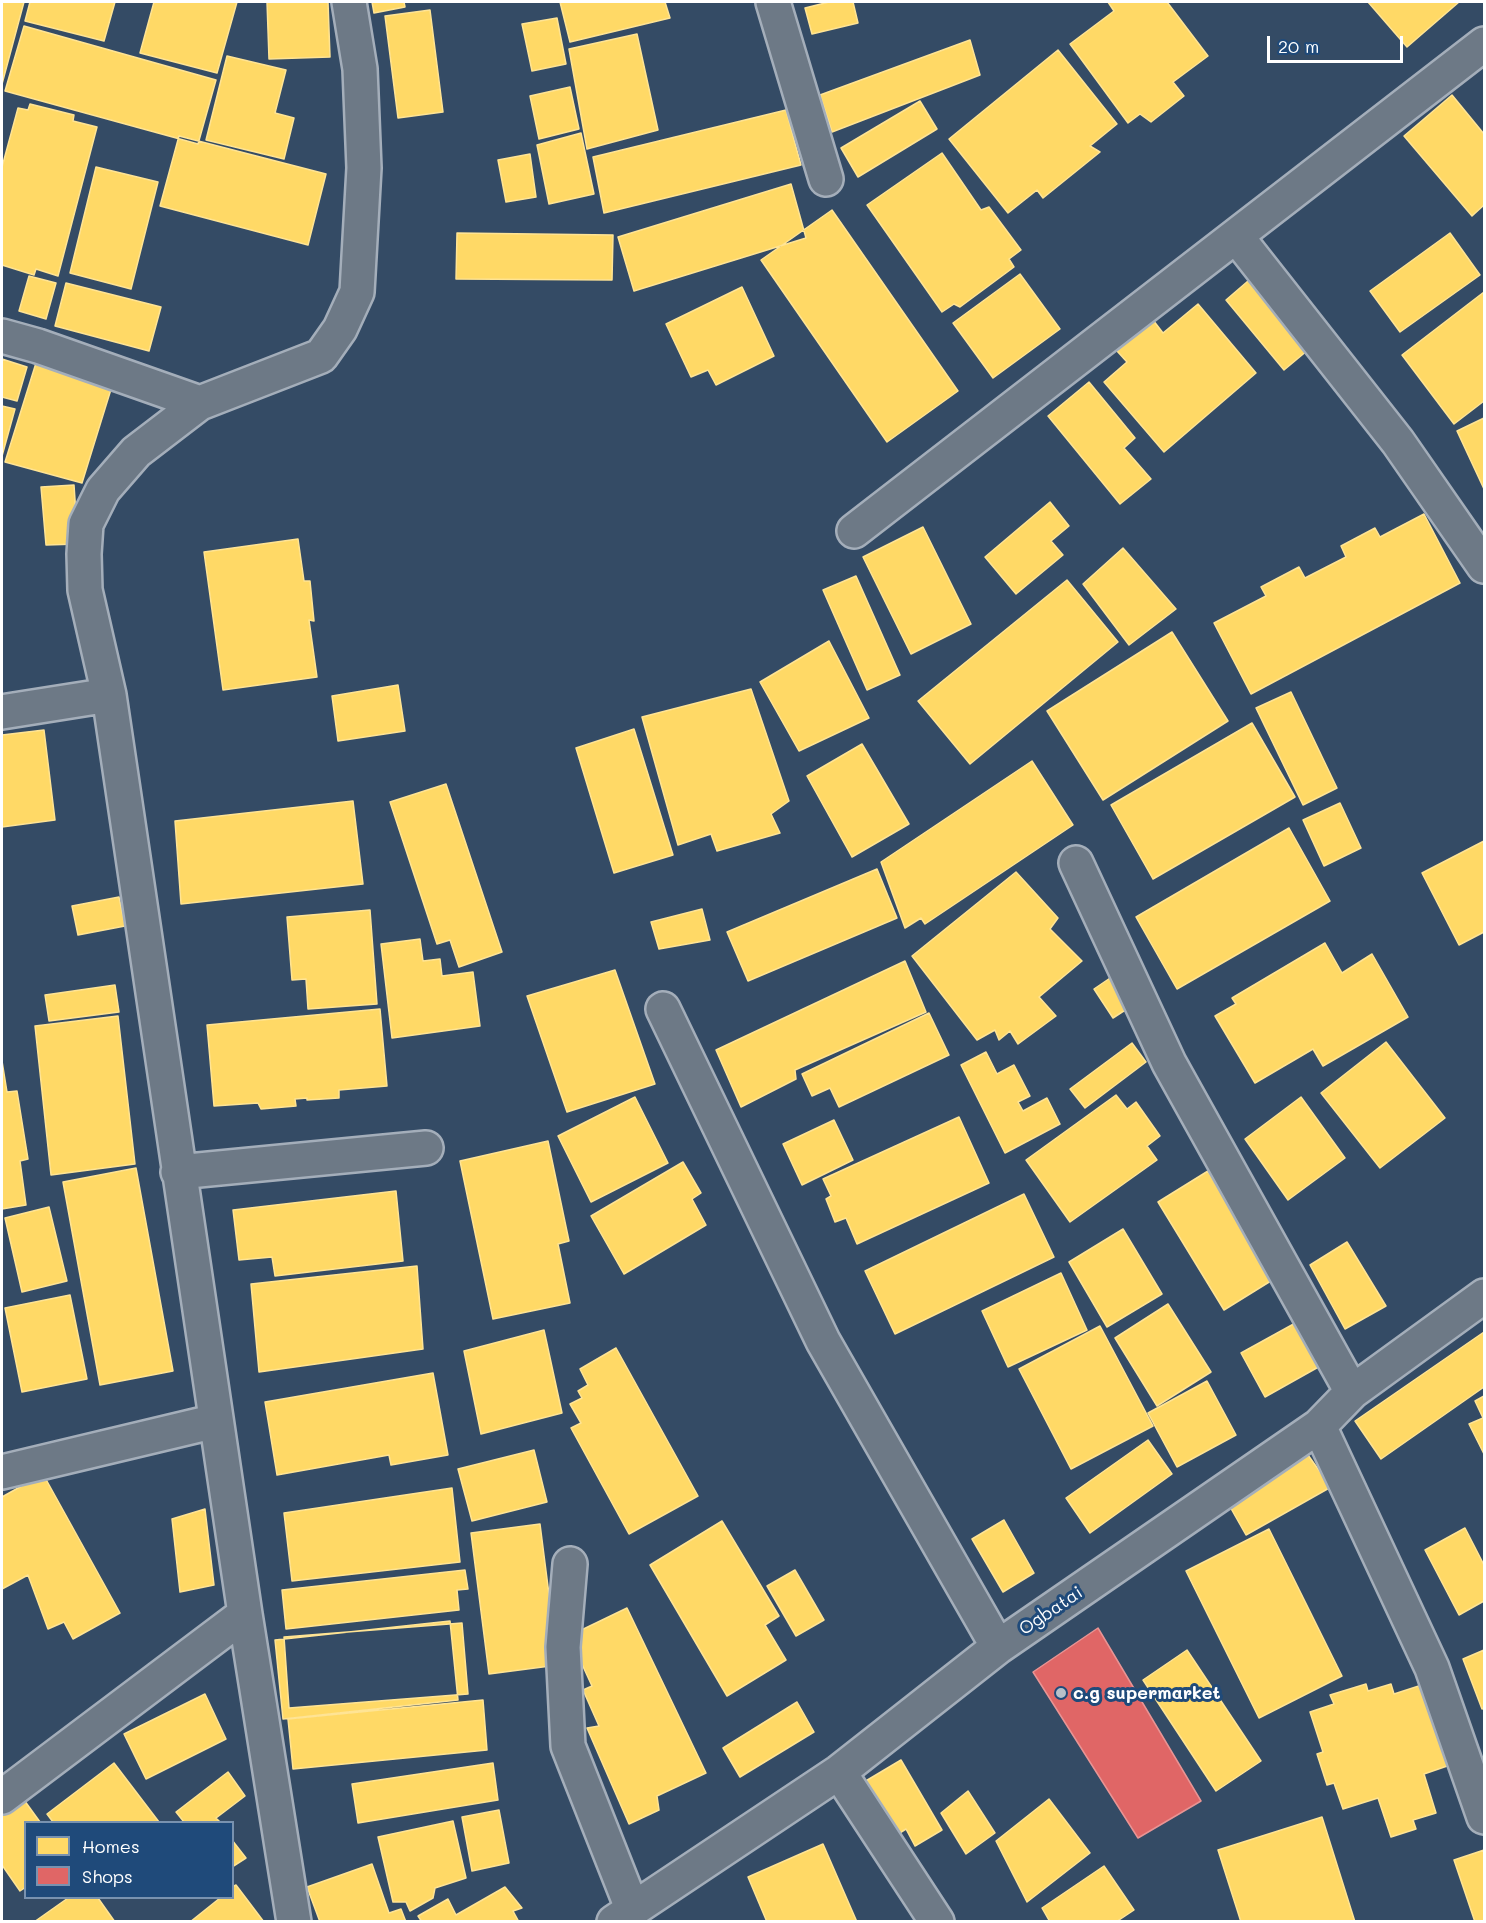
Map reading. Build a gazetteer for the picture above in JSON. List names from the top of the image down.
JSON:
{
  "streets": {
    "street": ["Ogbatai"]
  },
  "places": ["c.g supermarket"],
  "legend": ["Homes", "Shops"],
  "scale_bar": "20 m"
}
